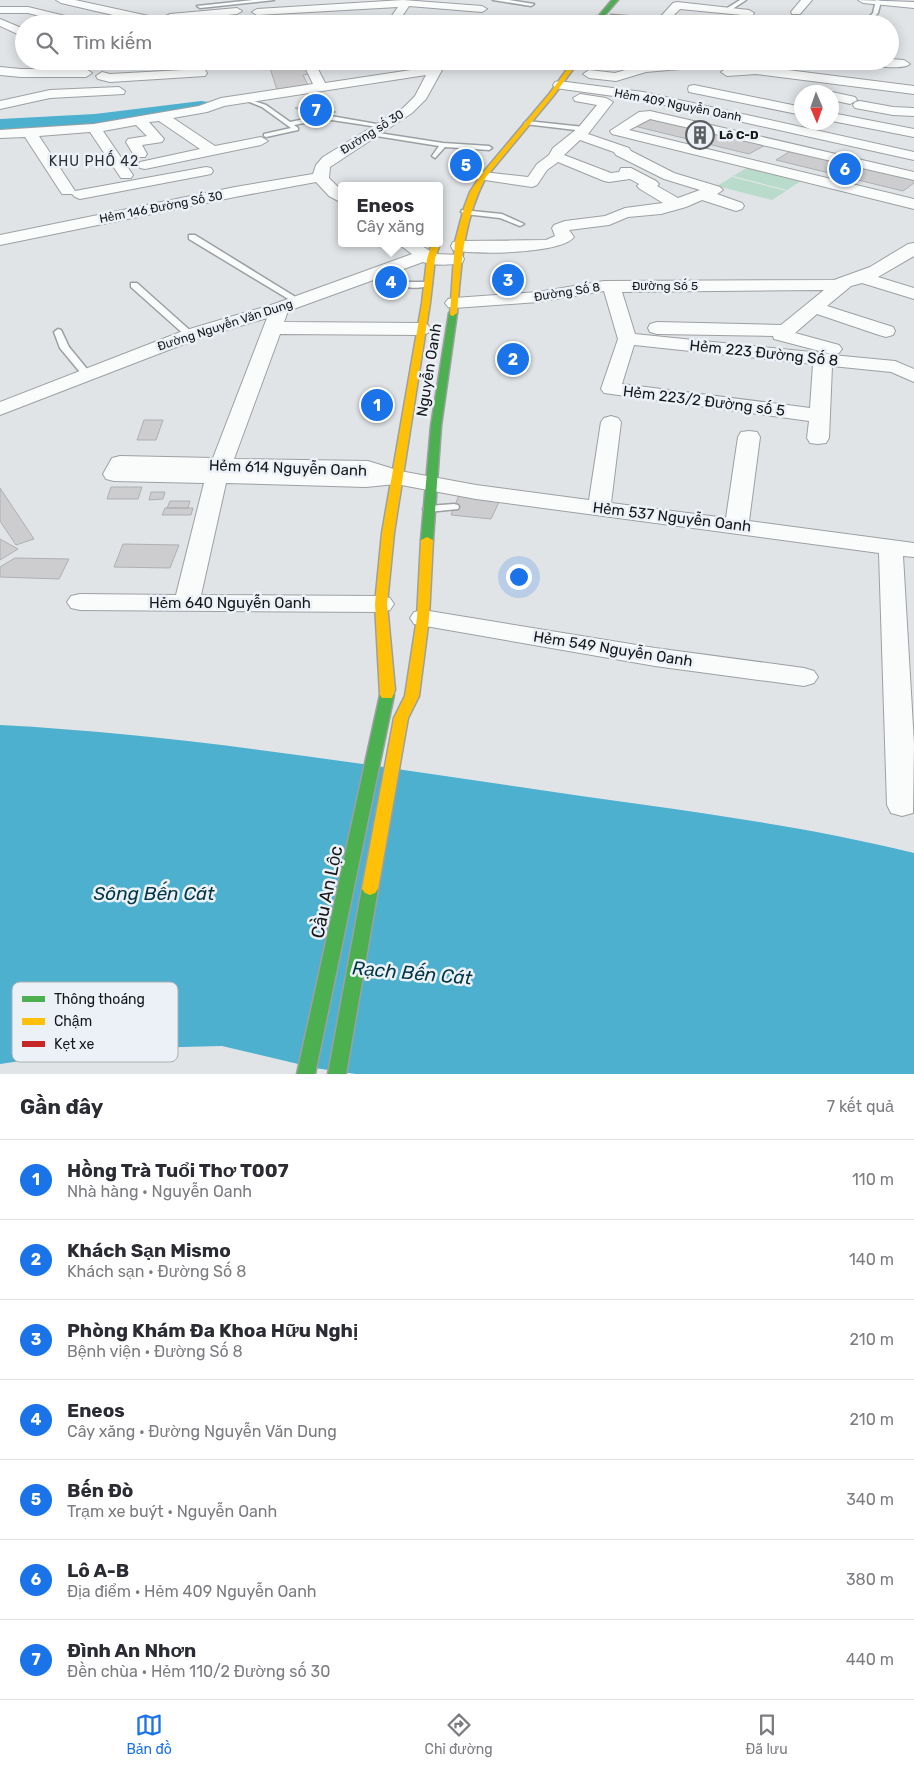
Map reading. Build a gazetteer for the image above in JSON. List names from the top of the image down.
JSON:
{
  "streets": {
    "main road": ["Nguyễn Oanh", "Cầu An Lộc"],
    "street": [
      "Hẻm 409 Nguyễn Oanh",
      "Đường số 30",
      "Hẻm 146 Đường Số 30",
      "Đường Số 5",
      "Đường Số 8",
      "Đường Nguyễn Văn Dung",
      "Hẻm 223 Đường Số 8",
      "Hẻm 223/2 Đường số 5",
      "Hẻm 614 Nguyễn Oanh",
      "Hẻm 537 Nguyễn Oanh",
      "Hẻm 640 Nguyễn Oanh",
      "Hẻm 549 Nguyễn Oanh"
    ]
  },
  "crossings": [
    ["Hẻm 409 Nguyễn Oanh", "Nguyễn Oanh"],
    ["Đường số 30", "Hẻm 146 Đường Số 30"],
    ["Đường Số 5", "Đường Số 8"],
    ["Đường Số 8", "Nguyễn Oanh"],
    ["Đường Nguyễn Văn Dung", "Nguyễn Oanh"],
    ["Hẻm 223 Đường Số 8", "Hẻm 223/2 Đường số 5"],
    ["Nguyễn Oanh", "Hẻm 614 Nguyễn Oanh"],
    ["Nguyễn Oanh", "Hẻm 537 Nguyễn Oanh"],
    ["Nguyễn Oanh", "Hẻm 640 Nguyễn Oanh"],
    ["Nguyễn Oanh", "Hẻm 549 Nguyễn Oanh"],
    ["Nguyễn Oanh", "Cầu An Lộc"],
    ["Hẻm 614 Nguyễn Oanh", "Hẻm 537 Nguyễn Oanh"]
  ],
  "districts": ["KHU PHỐ 42"],
  "water": ["Sông Bến Cát", "Rạch Bến Cát"],
  "places": {
    "building": ["Lô C-D"]
  },
  "legend": ["Thông thoáng", "Chậm", "Kẹt xe"],
  "north": "bottom",
  "page": {
    "search": "Tìm kiếm",
    "pins": [
      "7",
      "5",
      "6",
      "3",
      "4",
      "2",
      "1"
    ],
    "popup": ["Eneos", "Cây xăng"],
    "heading": ["Gần đây", "7 kết quả"],
    "list": [
      {
        "mark": "1",
        "name": "Hồng Trà Tuổi Thơ T007",
        "note": "Nhà hàng · Nguyễn Oanh",
        "value": "110 m"
      },
      {
        "mark": "2",
        "name": "Khách Sạn Mismo",
        "note": "Khách sạn · Đường Số 8",
        "value": "140 m"
      },
      {
        "mark": "3",
        "name": "Phòng Khám Đa Khoa Hữu Nghị",
        "note": "Bệnh viện · Đường Số 8",
        "value": "210 m"
      },
      {
        "mark": "4",
        "name": "Eneos",
        "note": "Cây xăng · Đường Nguyễn Văn Dung",
        "value": "210 m"
      },
      {
        "mark": "5",
        "name": "Bến Đò",
        "note": "Trạm xe buýt · Nguyễn Oanh",
        "value": "340 m"
      },
      {
        "mark": "6",
        "name": "Lô A-B",
        "note": "Địa điểm · Hẻm 409 Nguyễn Oanh",
        "value": "380 m"
      },
      {
        "mark": "7",
        "name": "Đình An Nhơn",
        "note": "Đền chùa · Hẻm 110/2 Đường số 30",
        "value": "440 m"
      }
    ],
    "nav": ["Bản đồ", "Chỉ đường", "Đã lưu"]
  }
}
